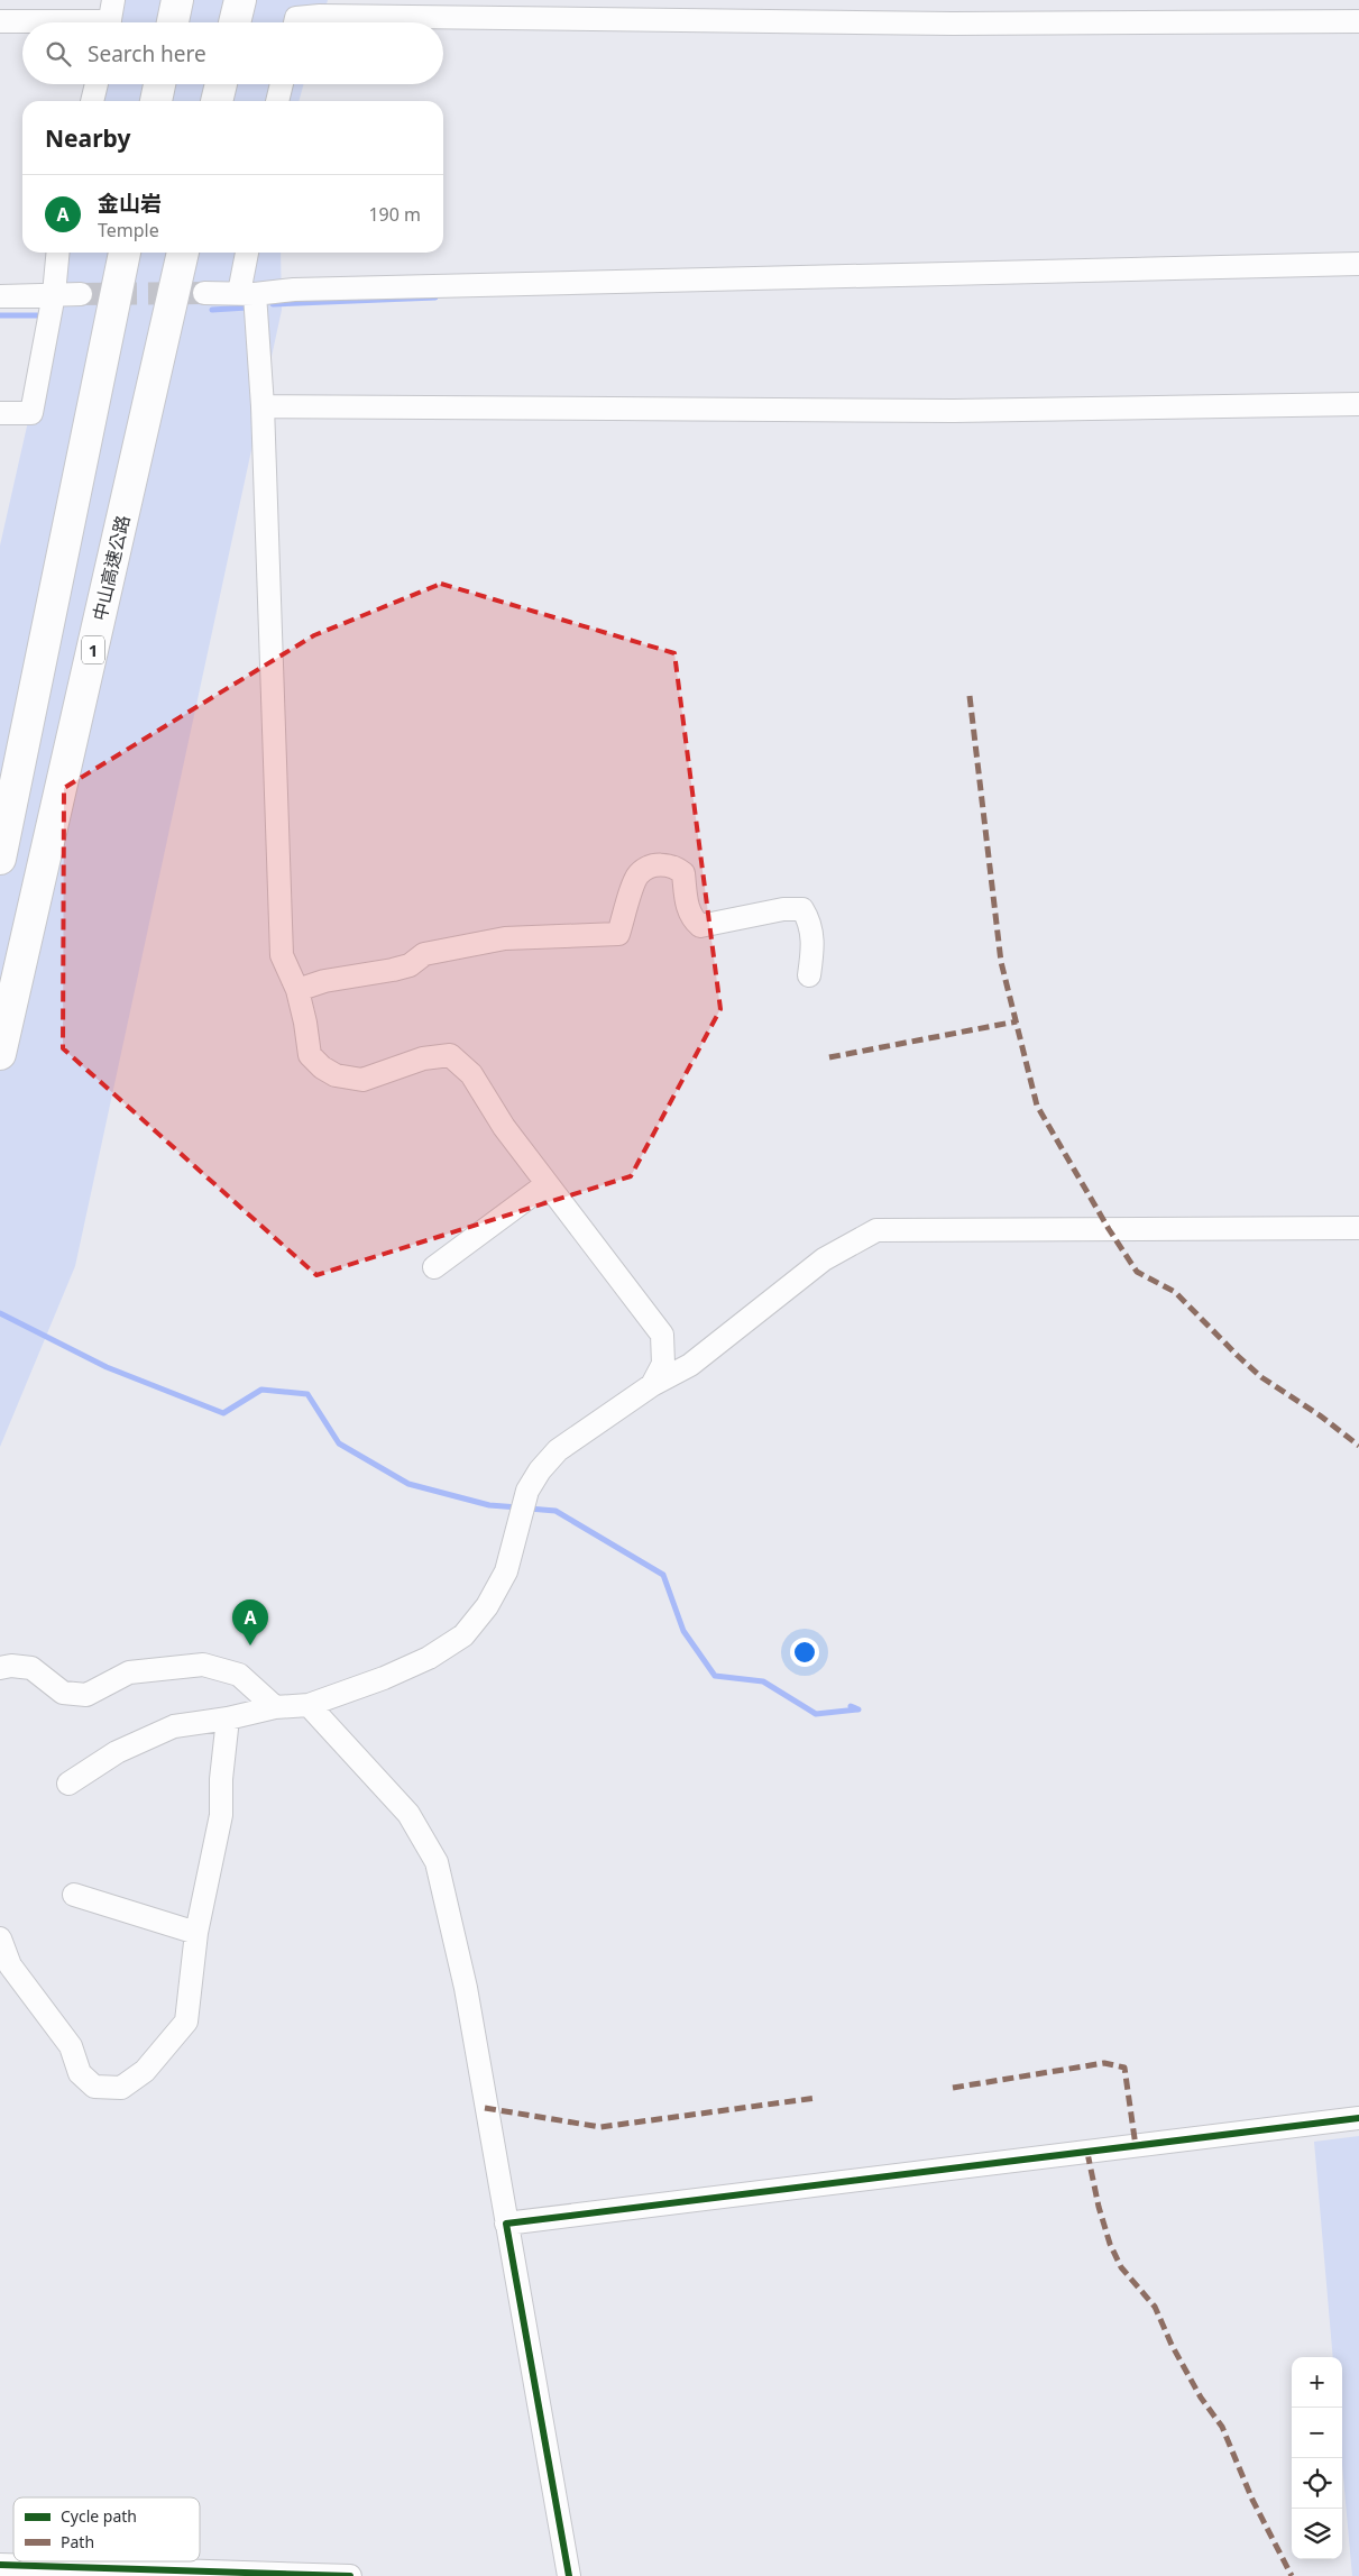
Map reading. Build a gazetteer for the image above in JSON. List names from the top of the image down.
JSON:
{
  "streets": {
    "highway": ["中山高速公路", "1"]
  },
  "legend": ["Cycle path", "Path"],
  "page": {
    "search": "Search here",
    "heading": "Nearby",
    "list": [
      {
        "mark": "A",
        "name": "金山岩",
        "note": "Temple",
        "value": "190 m"
      }
    ],
    "pins": "A",
    "map_buttons": ["+", "−"]
  }
}
